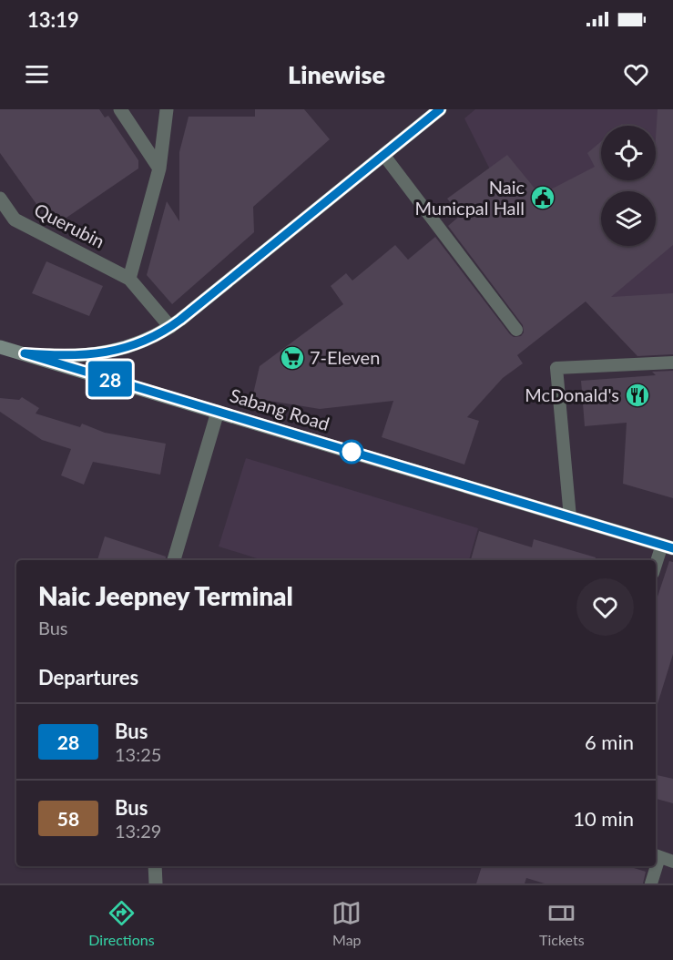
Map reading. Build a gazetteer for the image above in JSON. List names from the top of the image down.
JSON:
{
  "streets": {
    "main road": ["Sabang Road"],
    "street": ["Querubin"]
  },
  "places": {
    "public building": ["Naic Municpal Hall"],
    "supermarket": ["7-Eleven"],
    "restaurant": ["McDonald's"]
  },
  "lines": ["bus line 28"],
  "page": {
    "status": "13:19",
    "header": "Linewise",
    "on_map": "28",
    "heading": [
      ["Naic Jeepney Terminal", "Bus"],
      "Departures"
    ],
    "list": [
      {
        "mark": "28",
        "name": "Bus",
        "note": "13:25",
        "value": "6 min"
      },
      {
        "mark": "58",
        "name": "Bus",
        "note": "13:29",
        "value": "10 min"
      }
    ],
    "tabs": ["Directions", "Map", "Tickets"]
  }
}
